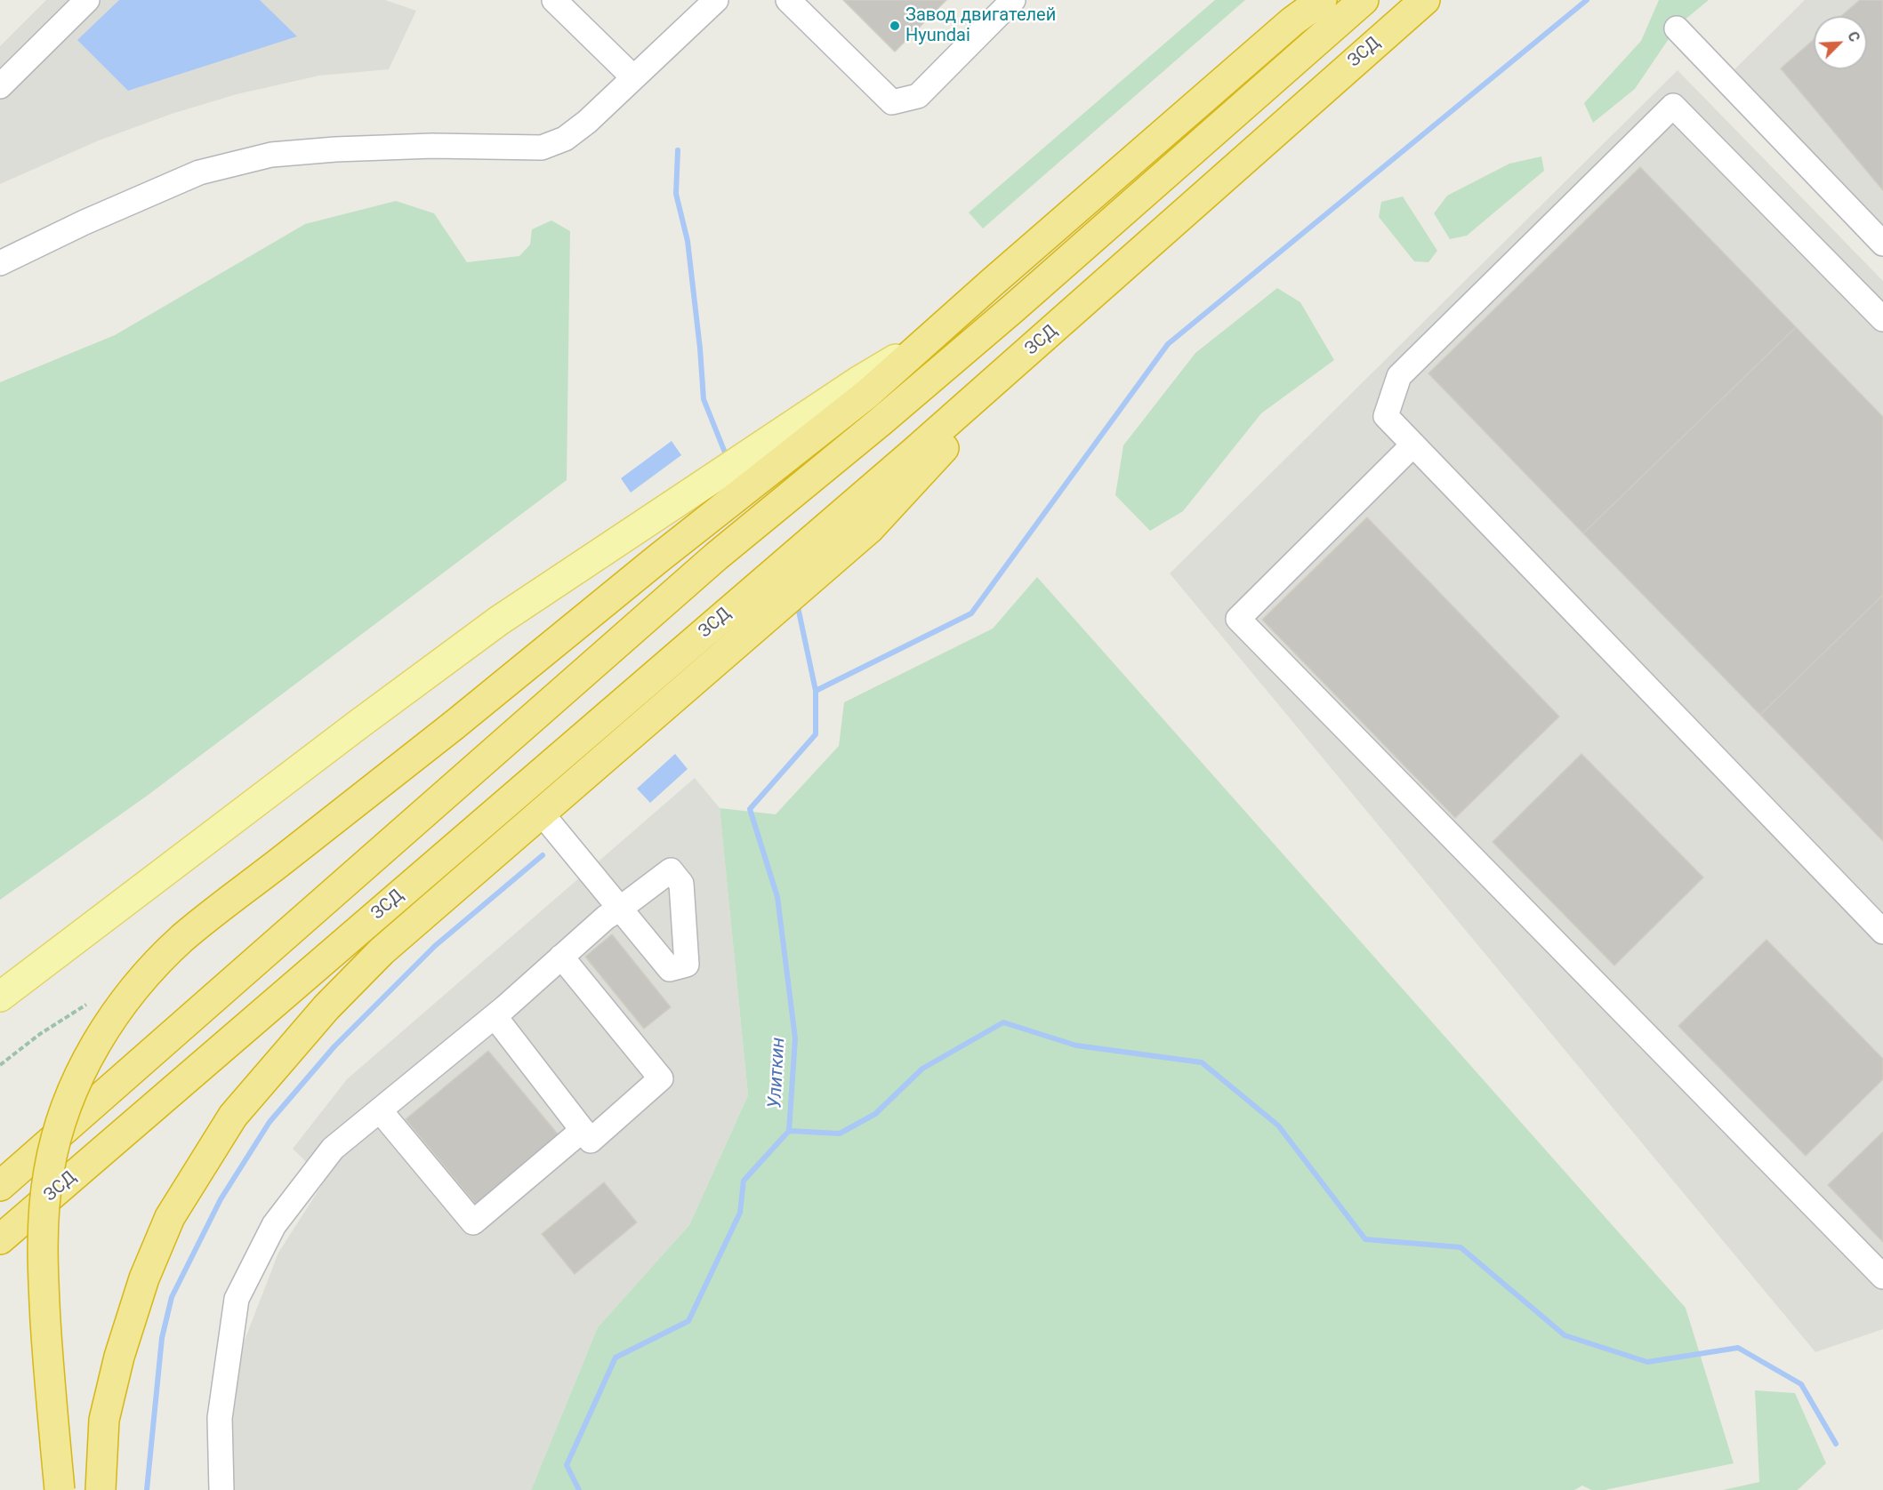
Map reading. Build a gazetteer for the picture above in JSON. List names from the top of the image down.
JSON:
{
  "streets": {
    "highway": ["ЗСД"]
  },
  "water": ["Улиткин"],
  "places": ["Завод двигателей Hyundai"],
  "north": "top right"
}
